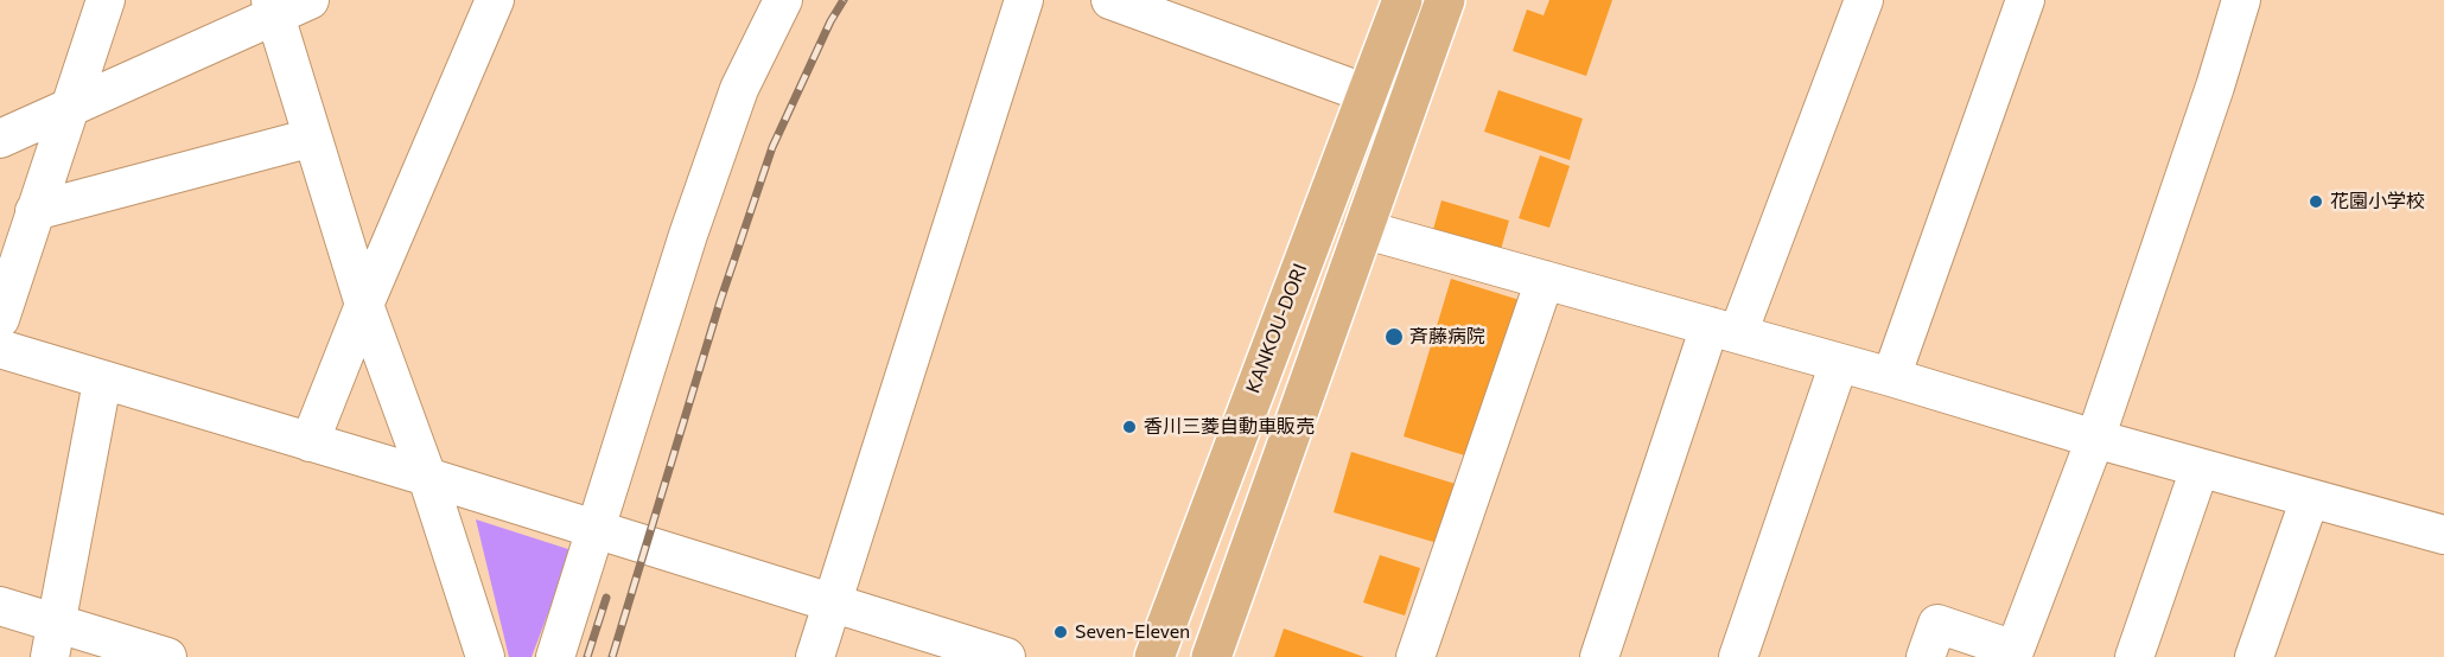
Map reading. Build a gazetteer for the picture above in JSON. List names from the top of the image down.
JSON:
{
  "streets": {
    "main road": ["KANKOU-DORI"]
  },
  "places": [
    "花園小学校",
    "斉藤病院",
    "香川三菱自動車販売",
    "Seven-Eleven"
  ]
}
